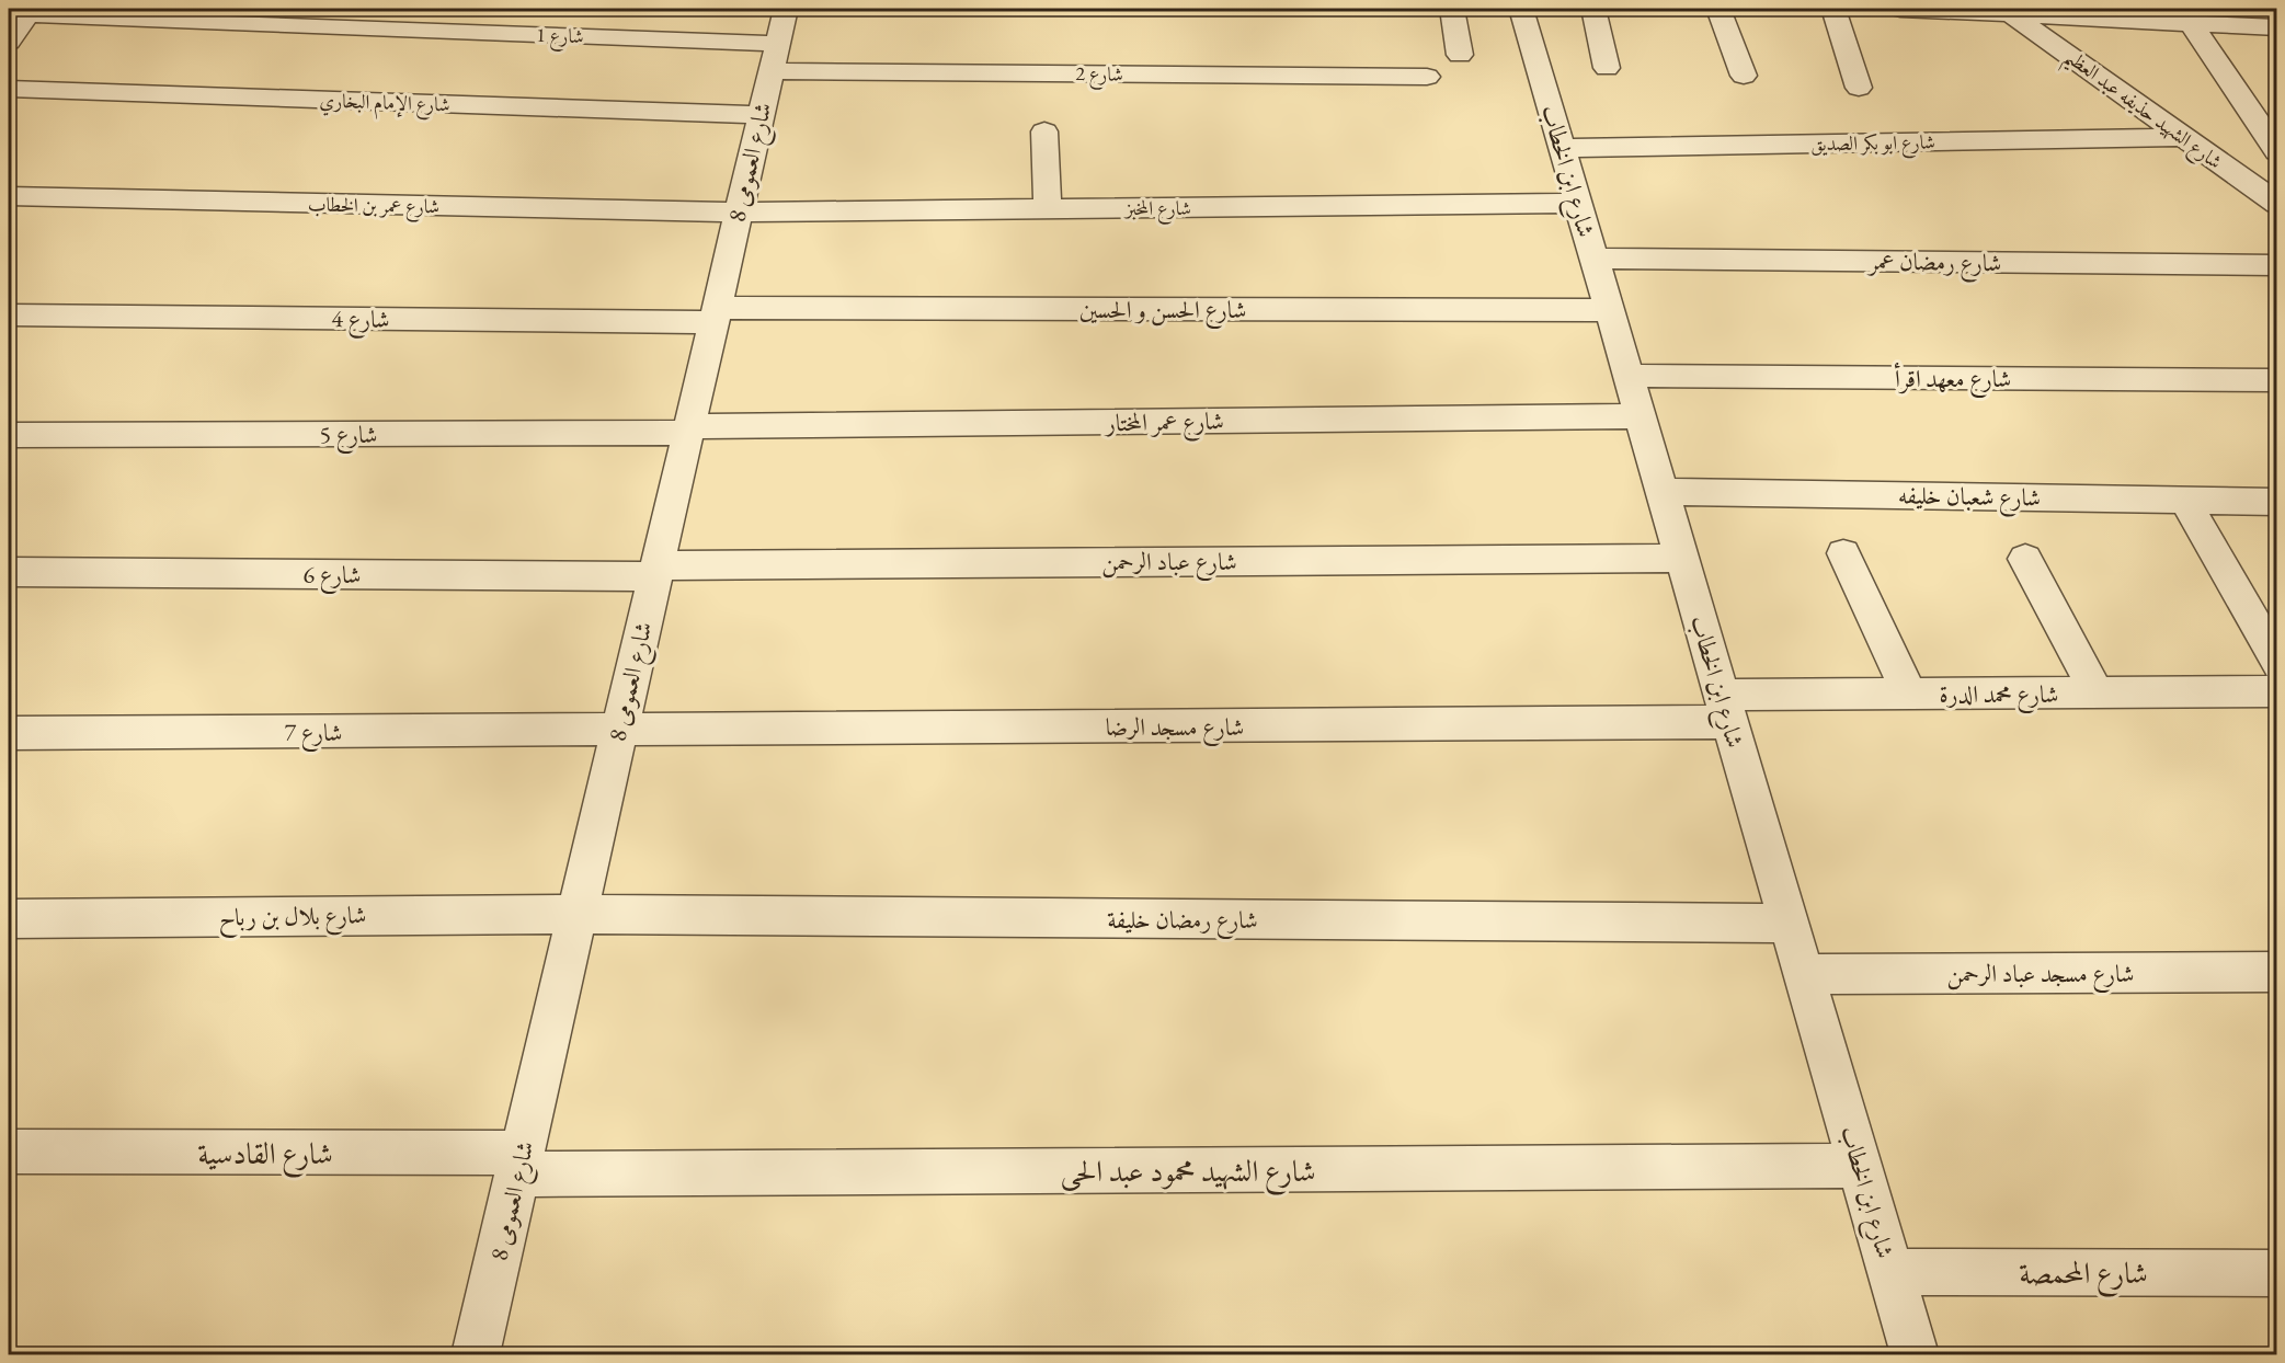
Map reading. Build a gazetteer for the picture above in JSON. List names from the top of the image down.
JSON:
{
  "streets": {
    "street": [
      "شارع 1",
      "شارع 2",
      "شارع الإمام البخاري",
      "شارع الشهيد حذيفه عبد العظيم",
      "شارع ابو بكر الصديق",
      "شارع العمومى 8",
      "شارع ابن الخطاب",
      "شارع عمر بن الخطاب",
      "شارع المخبز",
      "شارع رمضان عمر",
      "شارع الحسن و الحسين",
      "شارع 4",
      "شارع معهد اقرأ",
      "شارع عمر المختار",
      "شارع 5",
      "شارع شعبان خليفه",
      "شارع عباد الرحمن",
      "شارع 6",
      "شارع محمد الدرة",
      "شارع مسجد الرضا",
      "شارع 7",
      "شارع بلال بن رباح",
      "شارع رمضان خليفة",
      "شارع مسجد عباد الرحمن",
      "شارع القادسية",
      "شارع الشهيد محمود عبد الحى",
      "شارع المحمصة"
    ]
  },
  "crossings": [
    ["شارع 1", "شارع 2"],
    ["شارع 1", "شارع العمومى 8"],
    ["شارع 2", "شارع العمومى 8"],
    ["شارع الإمام البخاري", "شارع العمومى 8"],
    ["شارع الشهيد حذيفه عبد العظيم", "شارع ابو بكر الصديق"],
    ["شارع ابو بكر الصديق", "شارع ابن الخطاب"],
    ["شارع العمومى 8", "شارع عمر بن الخطاب"],
    ["شارع العمومى 8", "شارع المخبز"],
    ["شارع العمومى 8", "شارع الحسن و الحسين"],
    ["شارع العمومى 8", "شارع 4"],
    ["شارع العمومى 8", "شارع عمر المختار"],
    ["شارع العمومى 8", "شارع 5"],
    ["شارع العمومى 8", "شارع عباد الرحمن"],
    ["شارع العمومى 8", "شارع 6"],
    ["شارع العمومى 8", "شارع مسجد الرضا"],
    ["شارع العمومى 8", "شارع 7"],
    ["شارع العمومى 8", "شارع بلال بن رباح"],
    ["شارع العمومى 8", "شارع رمضان خليفة"],
    ["شارع العمومى 8", "شارع القادسية"],
    ["شارع العمومى 8", "شارع الشهيد محمود عبد الحى"],
    ["شارع ابن الخطاب", "شارع المخبز"],
    ["شارع ابن الخطاب", "شارع رمضان عمر"],
    ["شارع ابن الخطاب", "شارع الحسن و الحسين"],
    ["شارع ابن الخطاب", "شارع معهد اقرأ"],
    ["شارع ابن الخطاب", "شارع عمر المختار"],
    ["شارع ابن الخطاب", "شارع شعبان خليفه"],
    ["شارع ابن الخطاب", "شارع عباد الرحمن"],
    ["شارع ابن الخطاب", "شارع محمد الدرة"],
    ["شارع ابن الخطاب", "شارع مسجد الرضا"],
    ["شارع ابن الخطاب", "شارع رمضان خليفة"],
    ["شارع ابن الخطاب", "شارع مسجد عباد الرحمن"],
    ["شارع ابن الخطاب", "شارع الشهيد محمود عبد الحى"],
    ["شارع ابن الخطاب", "شارع المحمصة"],
    ["شارع عمر بن الخطاب", "شارع المخبز"],
    ["شارع الحسن و الحسين", "شارع 4"],
    ["شارع عمر المختار", "شارع 5"],
    ["شارع عباد الرحمن", "شارع 6"],
    ["شارع محمد الدرة", "شارع مسجد الرضا"],
    ["شارع مسجد الرضا", "شارع 7"],
    ["شارع بلال بن رباح", "شارع رمضان خليفة"],
    ["شارع القادسية", "شارع الشهيد محمود عبد الحى"]
  ]
}
